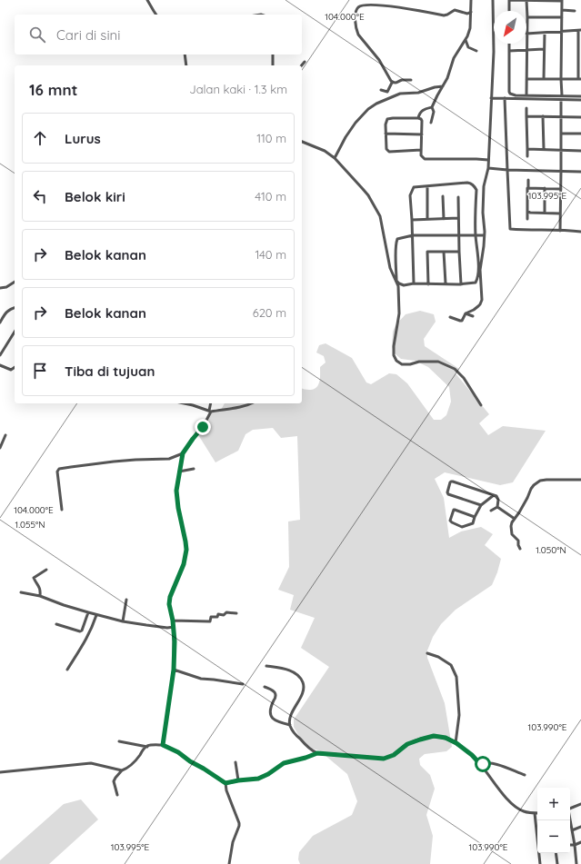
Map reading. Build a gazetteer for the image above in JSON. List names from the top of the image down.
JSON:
{
  "north": "bottom left",
  "page": {
    "search": "Cari di sini",
    "heading": ["16 mnt", "Jalan kaki · 1.3 km"],
    "list": [
      ["Lurus", "110 m"],
      ["Belok kiri", "410 m"],
      ["Belok kanan", "140 m"],
      ["Belok kanan", "620 m"],
      "Tiba di tujuan"
    ],
    "map_buttons": ["+", "−"]
  },
  "coordinates": [
    "104.000°E",
    "103.995°E",
    "1.055°N",
    "1.050°N",
    "103.990°E"
  ]
}
